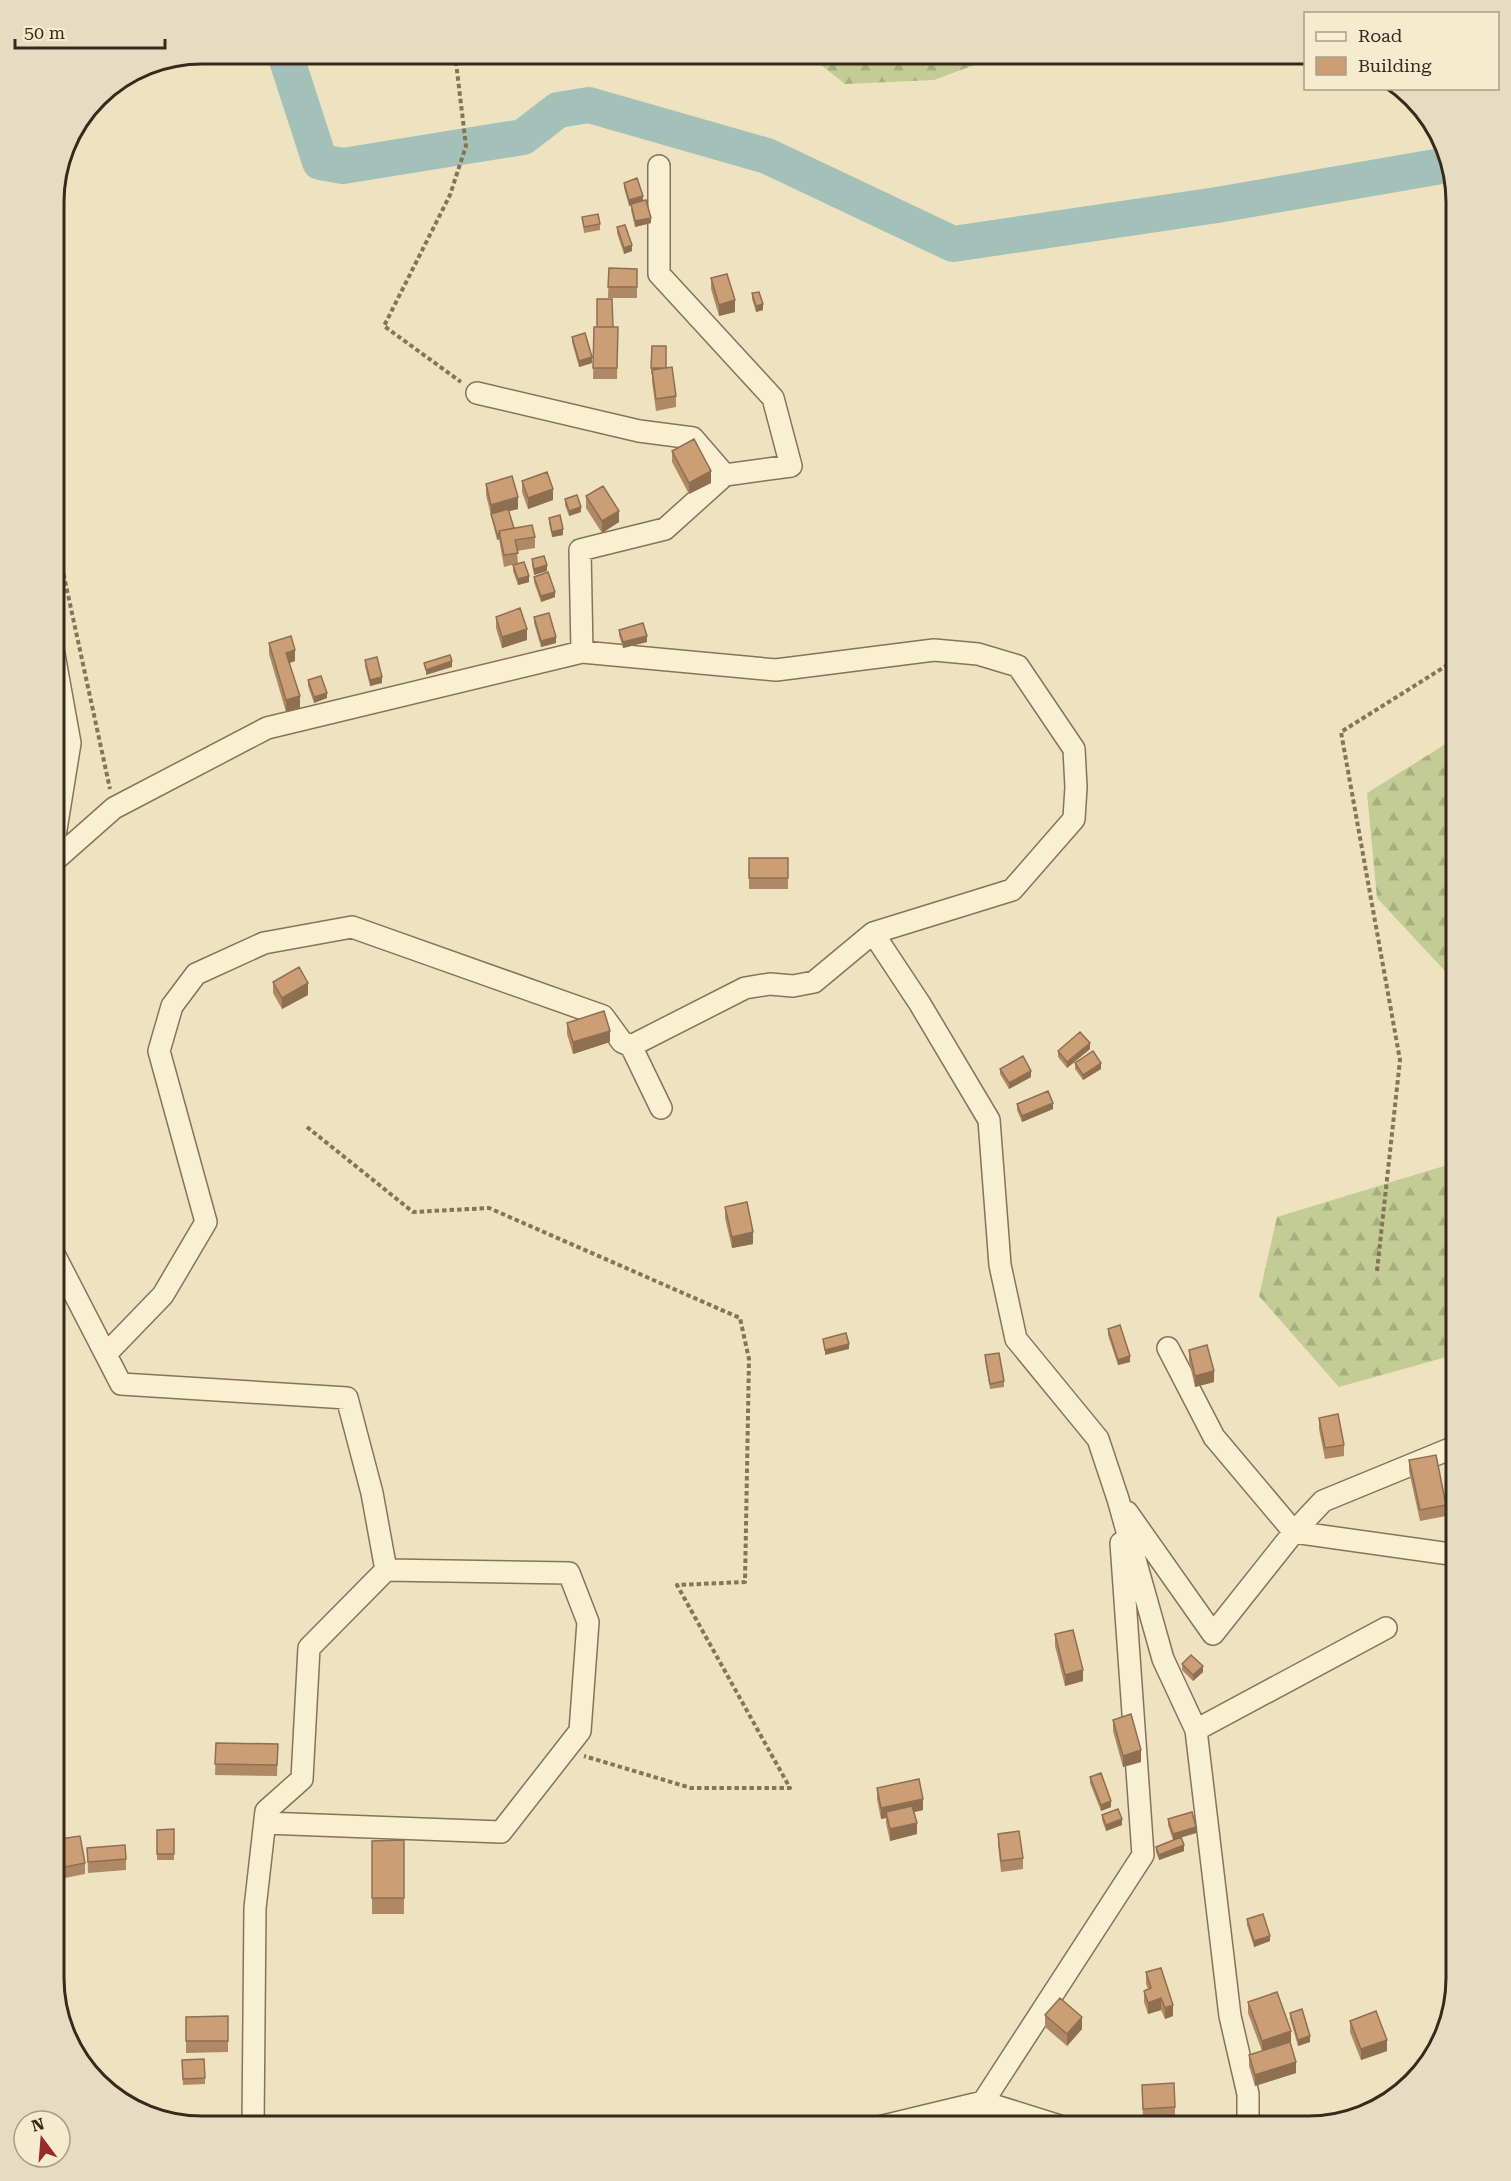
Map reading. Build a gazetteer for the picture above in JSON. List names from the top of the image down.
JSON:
{
  "legend": ["Road", "Building"],
  "scale_bar": "50 m",
  "north": "top"
}
